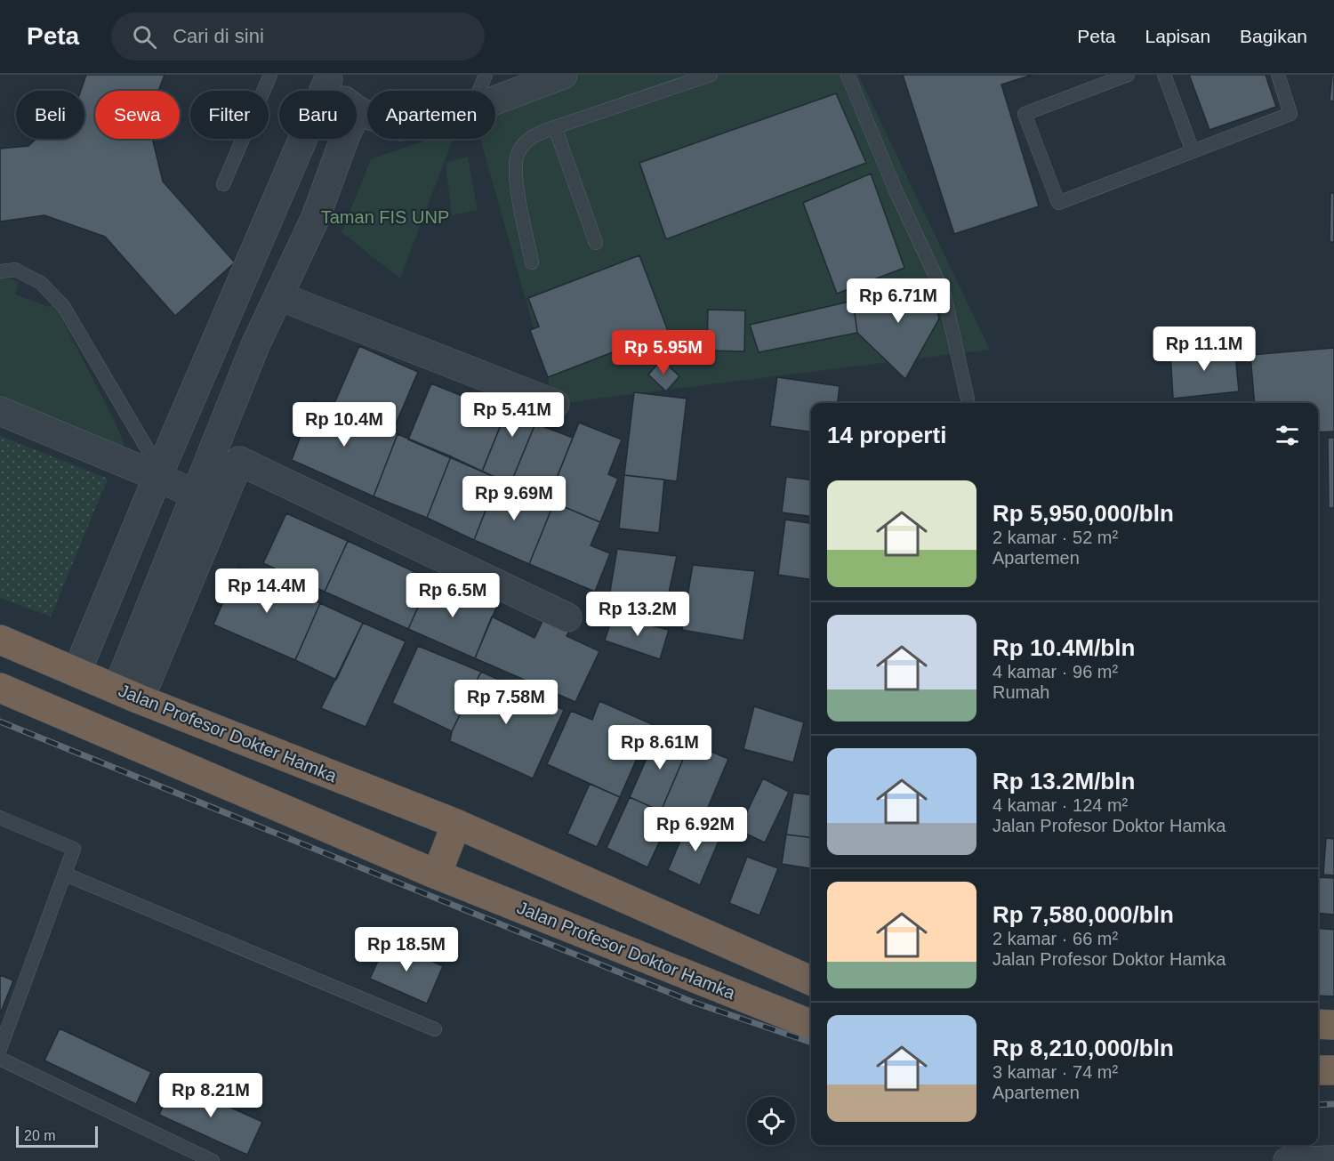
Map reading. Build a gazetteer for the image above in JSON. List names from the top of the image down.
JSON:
{
  "streets": {
    "highway": ["Jalan Profesor Dokter Hamka", "Jalan Profesor Doktor Hamka"]
  },
  "parks": ["Taman FIS UNP"],
  "scale_bar": "20 m",
  "page": {
    "header": "Peta",
    "search": "Cari di sini",
    "nav": ["Peta", "Lapisan", "Bagikan"],
    "chip": [
      "Beli",
      "Sewa",
      "Filter",
      "Baru",
      "Apartemen"
    ],
    "price": [
      "Rp 6.71M",
      "Rp 11.1M",
      "Rp 5.95M",
      "Rp 5.41M",
      "Rp 10.4M",
      "Rp 9.69M",
      "Rp 14.4M",
      "Rp 6.5M",
      "Rp 13.2M",
      "Rp 7.58M",
      "Rp 8.61M",
      "Rp 6.92M",
      "Rp 18.5M",
      "Rp 8.21M"
    ],
    "heading": "14 properti",
    "list": [
      {
        "name": "Rp 5,950,000/bln",
        "note": "2 kamar · 52 m² · Apartemen"
      },
      {
        "name": "Rp 10.4M/bln",
        "note": "4 kamar · 96 m² · Rumah"
      },
      {
        "name": "Rp 13.2M/bln",
        "note": "4 kamar · 124 m² · Jalan Profesor Doktor Hamka"
      },
      {
        "name": "Rp 7,580,000/bln",
        "note": "2 kamar · 66 m² · Jalan Profesor Doktor Hamka"
      },
      {
        "name": "Rp 8,210,000/bln",
        "note": "3 kamar · 74 m² · Apartemen"
      }
    ],
    "scale": "20 m"
  }
}
